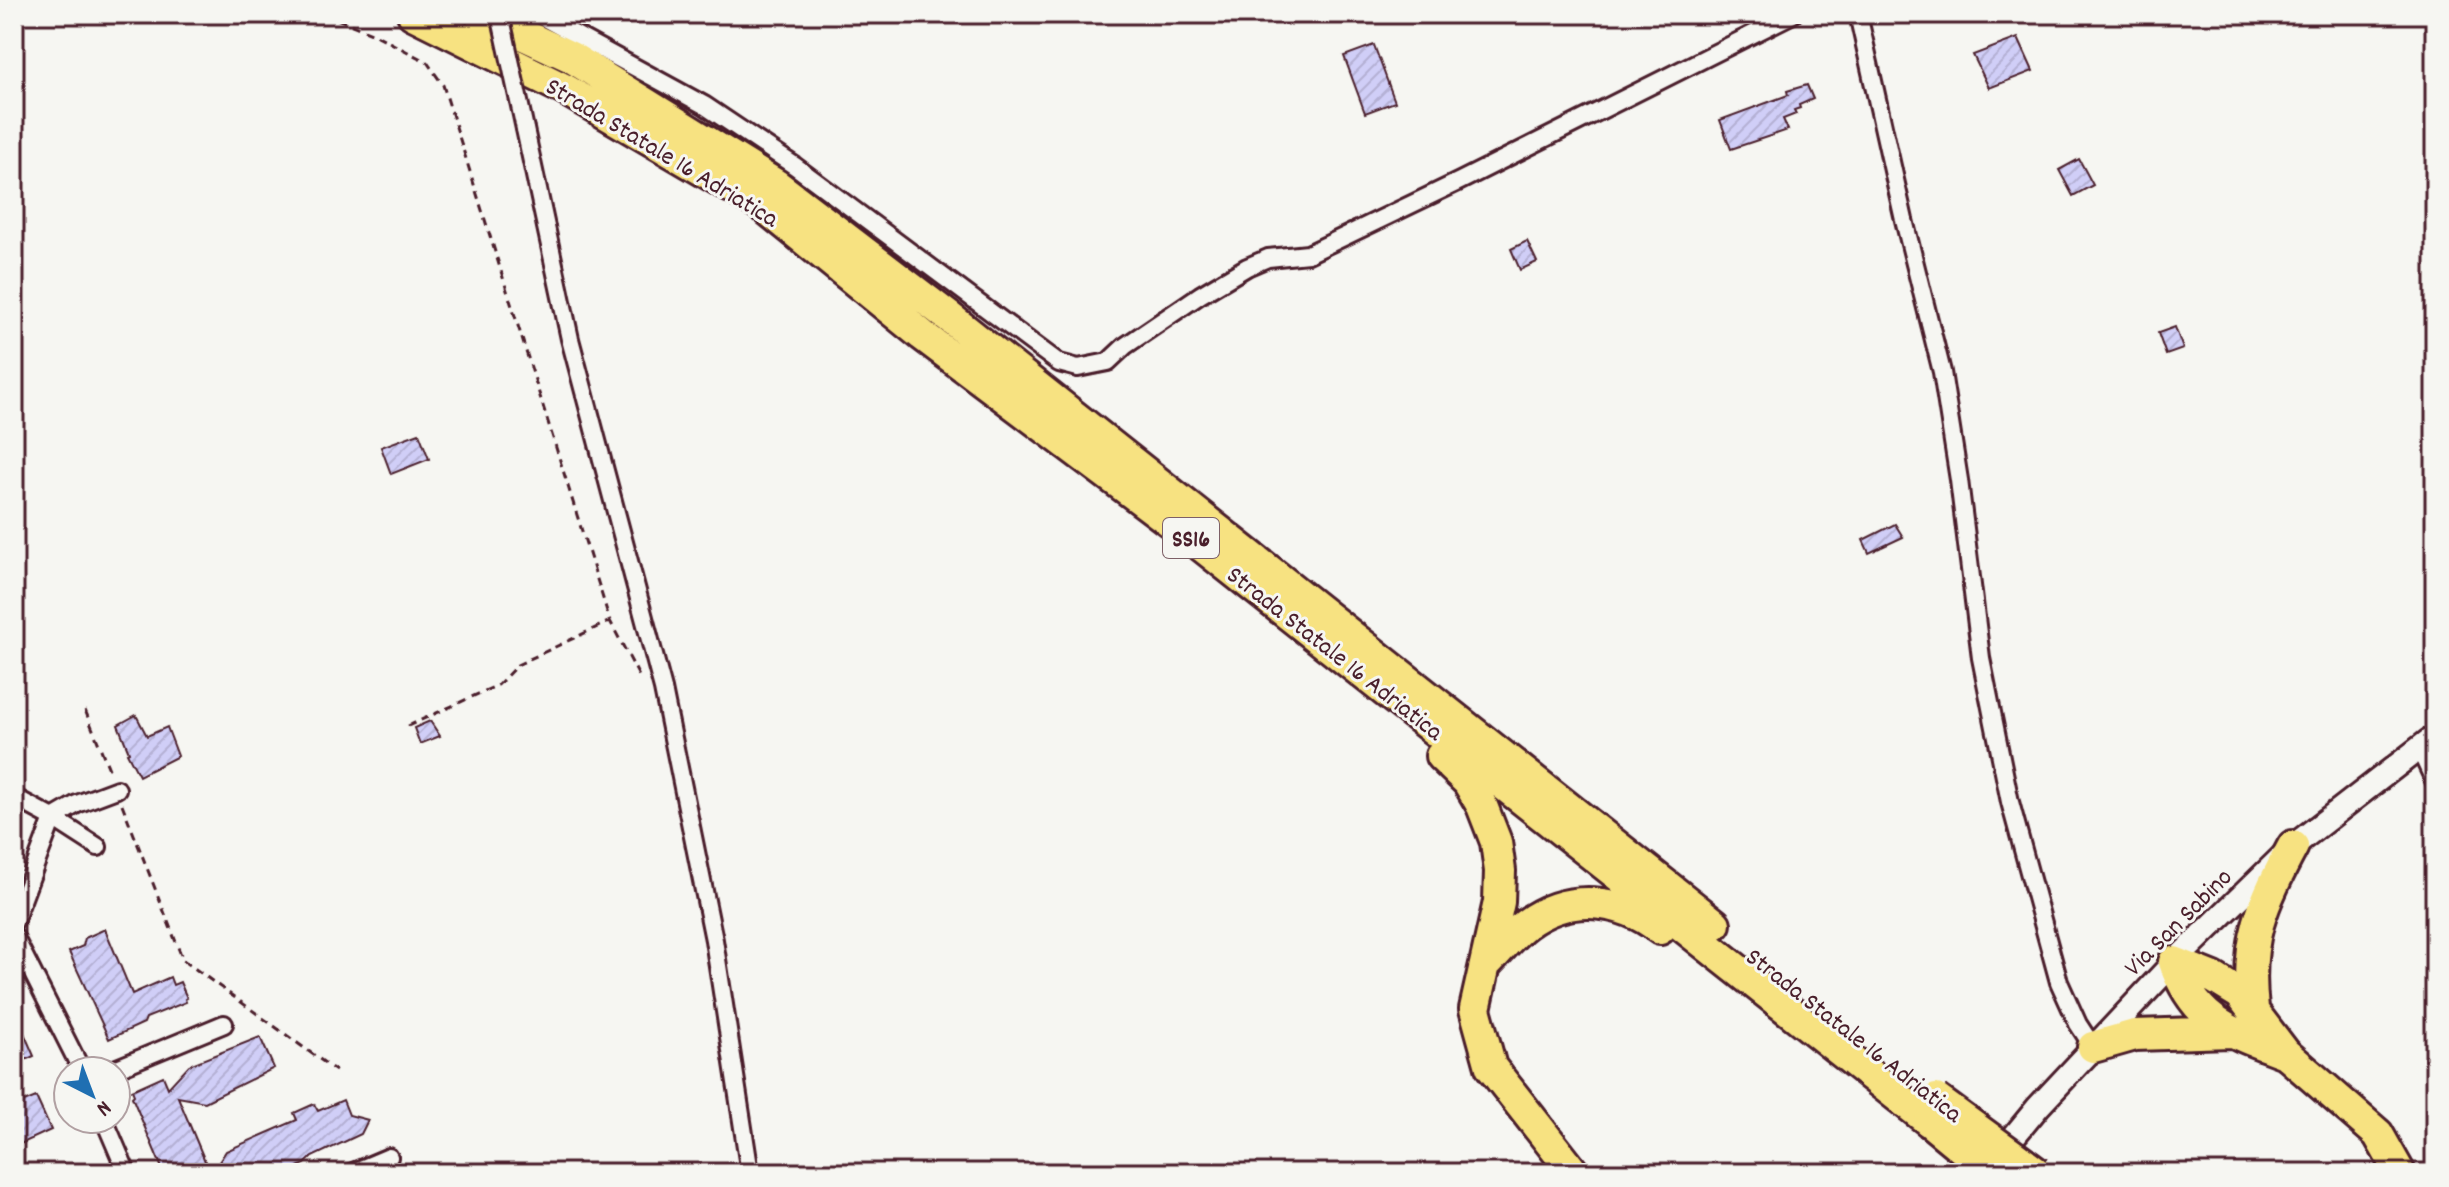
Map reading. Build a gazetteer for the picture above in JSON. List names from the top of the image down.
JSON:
{
  "streets": {
    "highway": ["Strada Statale 16 Adriatica", "SS16"],
    "street": ["Via San Sabino"]
  },
  "north": "bottom right"
}
